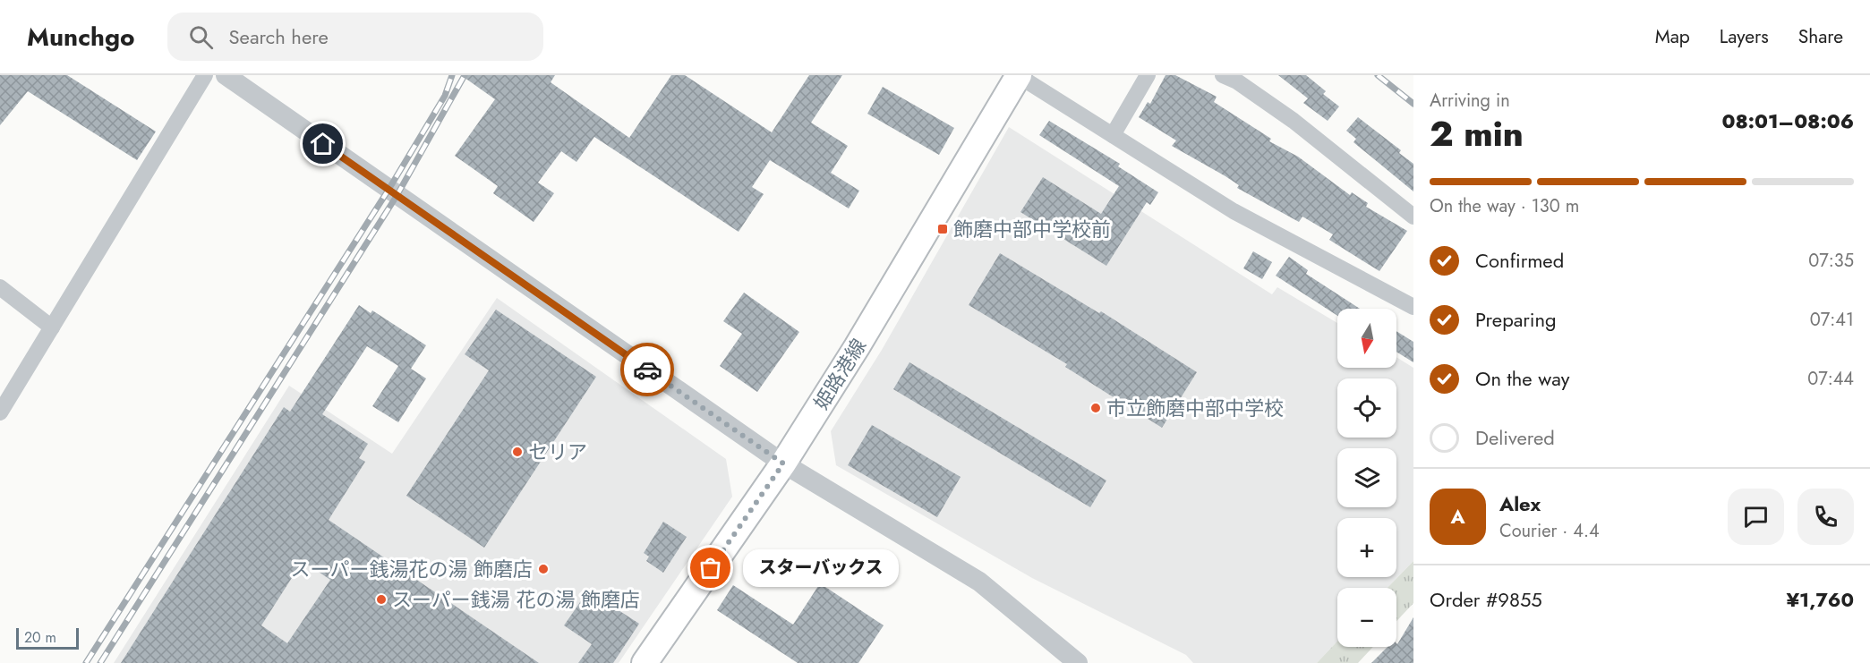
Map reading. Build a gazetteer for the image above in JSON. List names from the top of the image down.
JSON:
{
  "streets": {
    "main road": ["姫路港線"]
  },
  "places": {
    "transit": ["飾磨中部中学校前"],
    "other": [
      "市立飾磨中部中学校",
      "セリア",
      "スターバックス",
      "スーパー銭湯花の湯 飾磨店",
      "スーパー銭湯 花の湯 飾磨店"
    ]
  },
  "scale_bar": "20 m",
  "north": "bottom",
  "page": {
    "header": "Munchgo",
    "search": "Search here",
    "nav": ["Map", "Layers", "Share"],
    "heading": ["2 min", "Arriving in", "08:01–08:06"],
    "panel": [
      "Alex",
      "Courier · 4.4",
      "Order #9855",
      "¥1,760"
    ],
    "bar": "On the way · 130 m",
    "list": [
      ["Confirmed", "07:35"],
      ["Preparing", "07:41"],
      ["On the way", "07:44"],
      "Delivered"
    ],
    "map_buttons": ["+", "−"],
    "round": "A",
    "bubble": "スターバックス",
    "scale": "20 m"
  }
}
